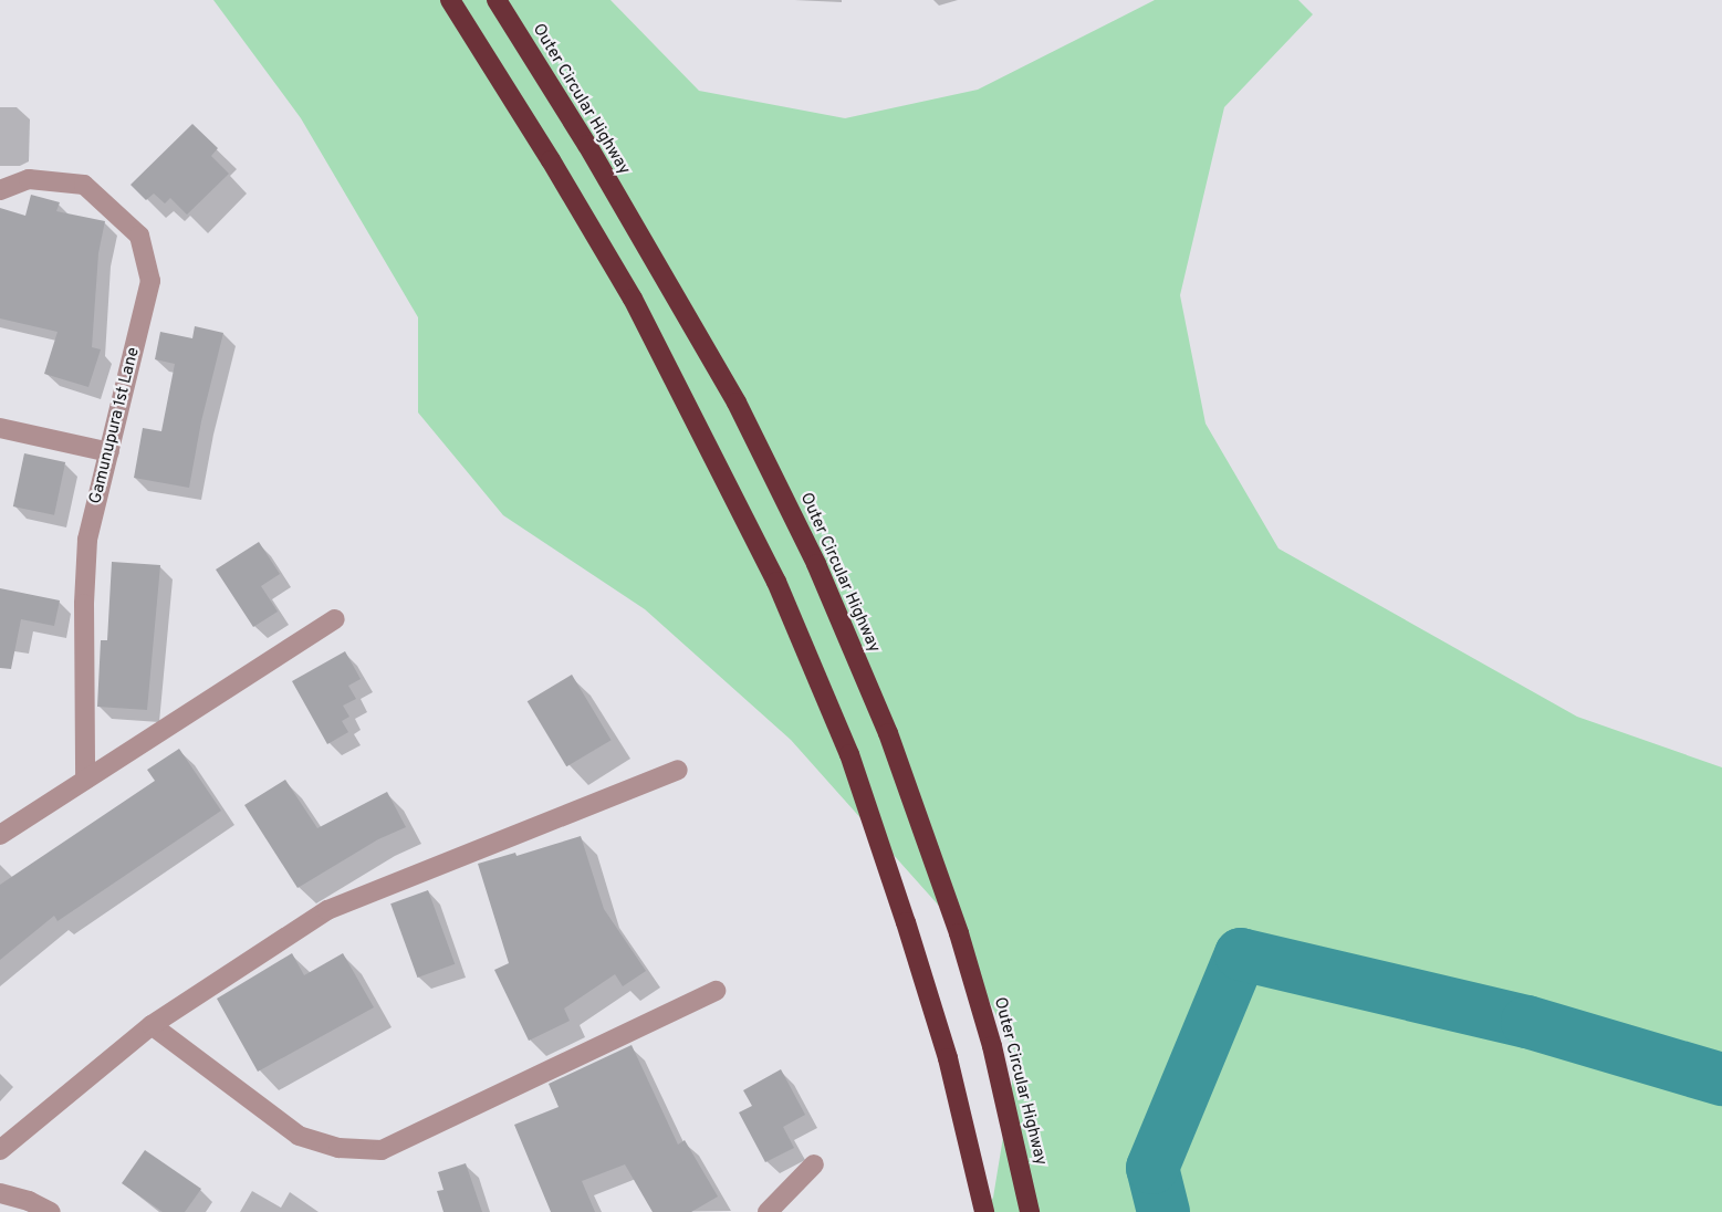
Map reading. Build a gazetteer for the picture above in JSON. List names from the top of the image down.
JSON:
{
  "streets": {
    "highway": ["Outer Circular Highway"],
    "street": ["Gamunupura 1st Lane"]
  }
}
